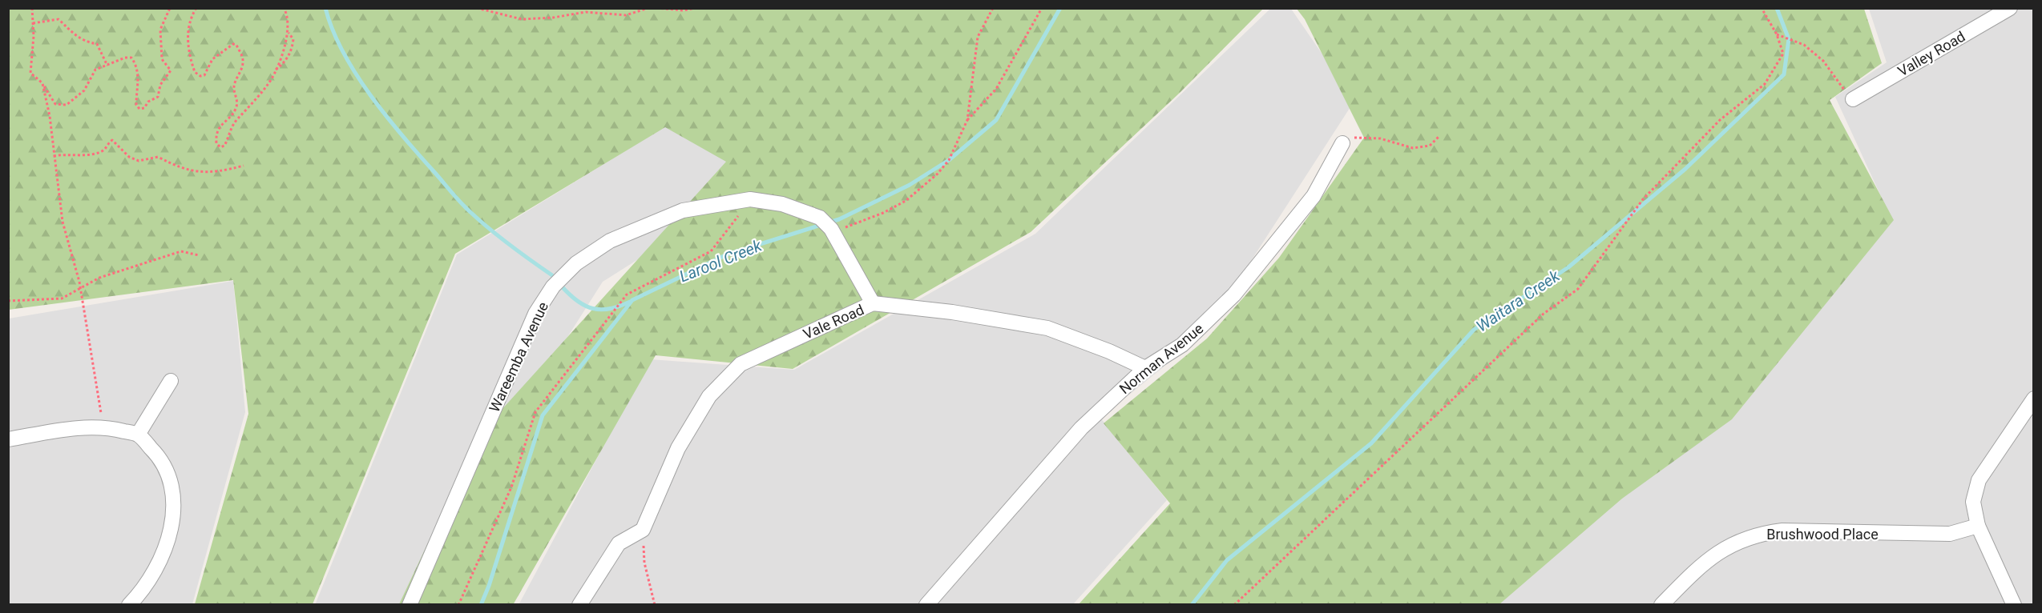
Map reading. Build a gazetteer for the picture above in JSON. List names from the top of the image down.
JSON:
{
  "streets": {
    "street": [
      "Valley Road",
      "Vale Road",
      "Wareemba Avenue",
      "Norman Avenue",
      "Brushwood Place"
    ]
  },
  "crossings": [
    ["Vale Road", "Wareemba Avenue"],
    ["Vale Road", "Norman Avenue"]
  ],
  "water": ["Larool Creek", "Waitara Creek"]
}
